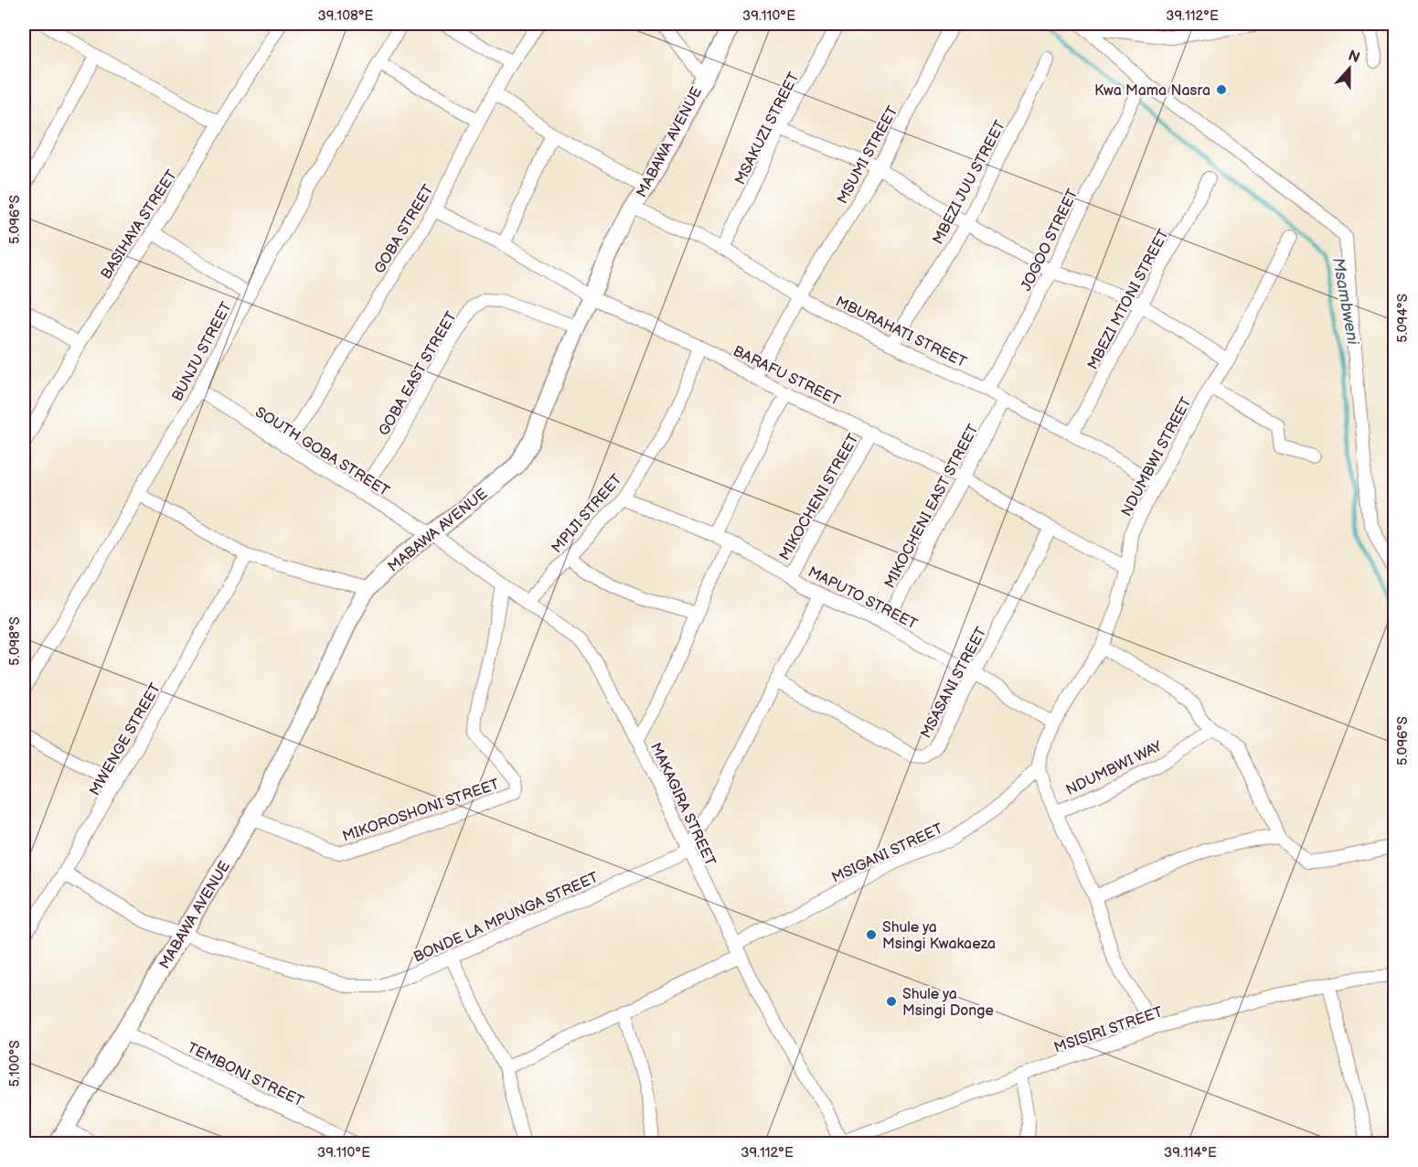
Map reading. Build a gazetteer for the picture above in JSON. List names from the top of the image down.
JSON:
{
  "streets": {
    "street": [
      "MSAKUZI STREET",
      "MABAWA AVENUE",
      "MSUMI STREET",
      "MBEZI JUU STREET",
      "BASIHAYA STREET",
      "GOBA STREET",
      "JOGOO STREET",
      "MBEZI MTONI STREET",
      "MBURAHATI STREET",
      "BUNJU STREET",
      "GOBA EAST STREET",
      "BARAFU STREET",
      "SOUTH GOBA STREET",
      "NDUMBWI STREET",
      "MIKOCHENI STREET",
      "MIKOCHENI EAST STREET",
      "MPIJI STREET",
      "MAPUTO STREET",
      "MSASANI STREET",
      "MWENGE STREET",
      "NDUMBWI WAY",
      "MAKAGIRA STREET",
      "MIKOROSHONI STREET",
      "MSIGANI STREET",
      "BONDE LA MPUNGA STREET",
      "MSISIRI STREET",
      "TEMBONI STREET"
    ]
  },
  "crossings": [
    ["MSAKUZI STREET", "MBURAHATI STREET"],
    ["MABAWA AVENUE", "MBURAHATI STREET"],
    ["MABAWA AVENUE", "GOBA EAST STREET"],
    ["MABAWA AVENUE", "BARAFU STREET"],
    ["MABAWA AVENUE", "SOUTH GOBA STREET"],
    ["MABAWA AVENUE", "MAKAGIRA STREET"],
    ["MABAWA AVENUE", "MIKOROSHONI STREET"],
    ["MABAWA AVENUE", "BONDE LA MPUNGA STREET"],
    ["MABAWA AVENUE", "TEMBONI STREET"],
    ["MSUMI STREET", "MBURAHATI STREET"],
    ["MSUMI STREET", "BARAFU STREET"],
    ["MBEZI JUU STREET", "MBURAHATI STREET"],
    ["GOBA STREET", "BARAFU STREET"],
    ["GOBA STREET", "SOUTH GOBA STREET"],
    ["JOGOO STREET", "MBURAHATI STREET"],
    ["MBEZI MTONI STREET", "MBURAHATI STREET"],
    ["MBURAHATI STREET", "NDUMBWI STREET"],
    ["MBURAHATI STREET", "MIKOCHENI EAST STREET"],
    ["BUNJU STREET", "SOUTH GOBA STREET"],
    ["GOBA EAST STREET", "SOUTH GOBA STREET"],
    ["BARAFU STREET", "NDUMBWI STREET"],
    ["BARAFU STREET", "MIKOCHENI STREET"],
    ["BARAFU STREET", "MIKOCHENI EAST STREET"],
    ["BARAFU STREET", "MPIJI STREET"],
    ["BARAFU STREET", "MSASANI STREET"],
    ["SOUTH GOBA STREET", "MAKAGIRA STREET"],
    ["NDUMBWI STREET", "MAPUTO STREET"],
    ["NDUMBWI STREET", "MSIGANI STREET"],
    ["MIKOCHENI STREET", "MAPUTO STREET"],
    ["MIKOCHENI EAST STREET", "MAPUTO STREET"],
    ["MPIJI STREET", "MAPUTO STREET"],
    ["MPIJI STREET", "MAKAGIRA STREET"],
    ["MAPUTO STREET", "MSASANI STREET"],
    ["MWENGE STREET", "BONDE LA MPUNGA STREET"],
    ["MAKAGIRA STREET", "MIKOROSHONI STREET"],
    ["MAKAGIRA STREET", "MSIGANI STREET"],
    ["MAKAGIRA STREET", "BONDE LA MPUNGA STREET"],
    ["MAKAGIRA STREET", "MSISIRI STREET"]
  ],
  "water": ["Msambweni"],
  "places": ["Kwa Mama Nasra", "Shule ya Msingi Kwakaeza", "Shule ya Msingi Donge"],
  "north": "top",
  "coordinates": [
    "39.108°E",
    "39.110°E",
    "39.112°E",
    "5.096°S",
    "5.094°S",
    "5.098°S",
    "5.100°S",
    "39.114°E"
  ]
}
